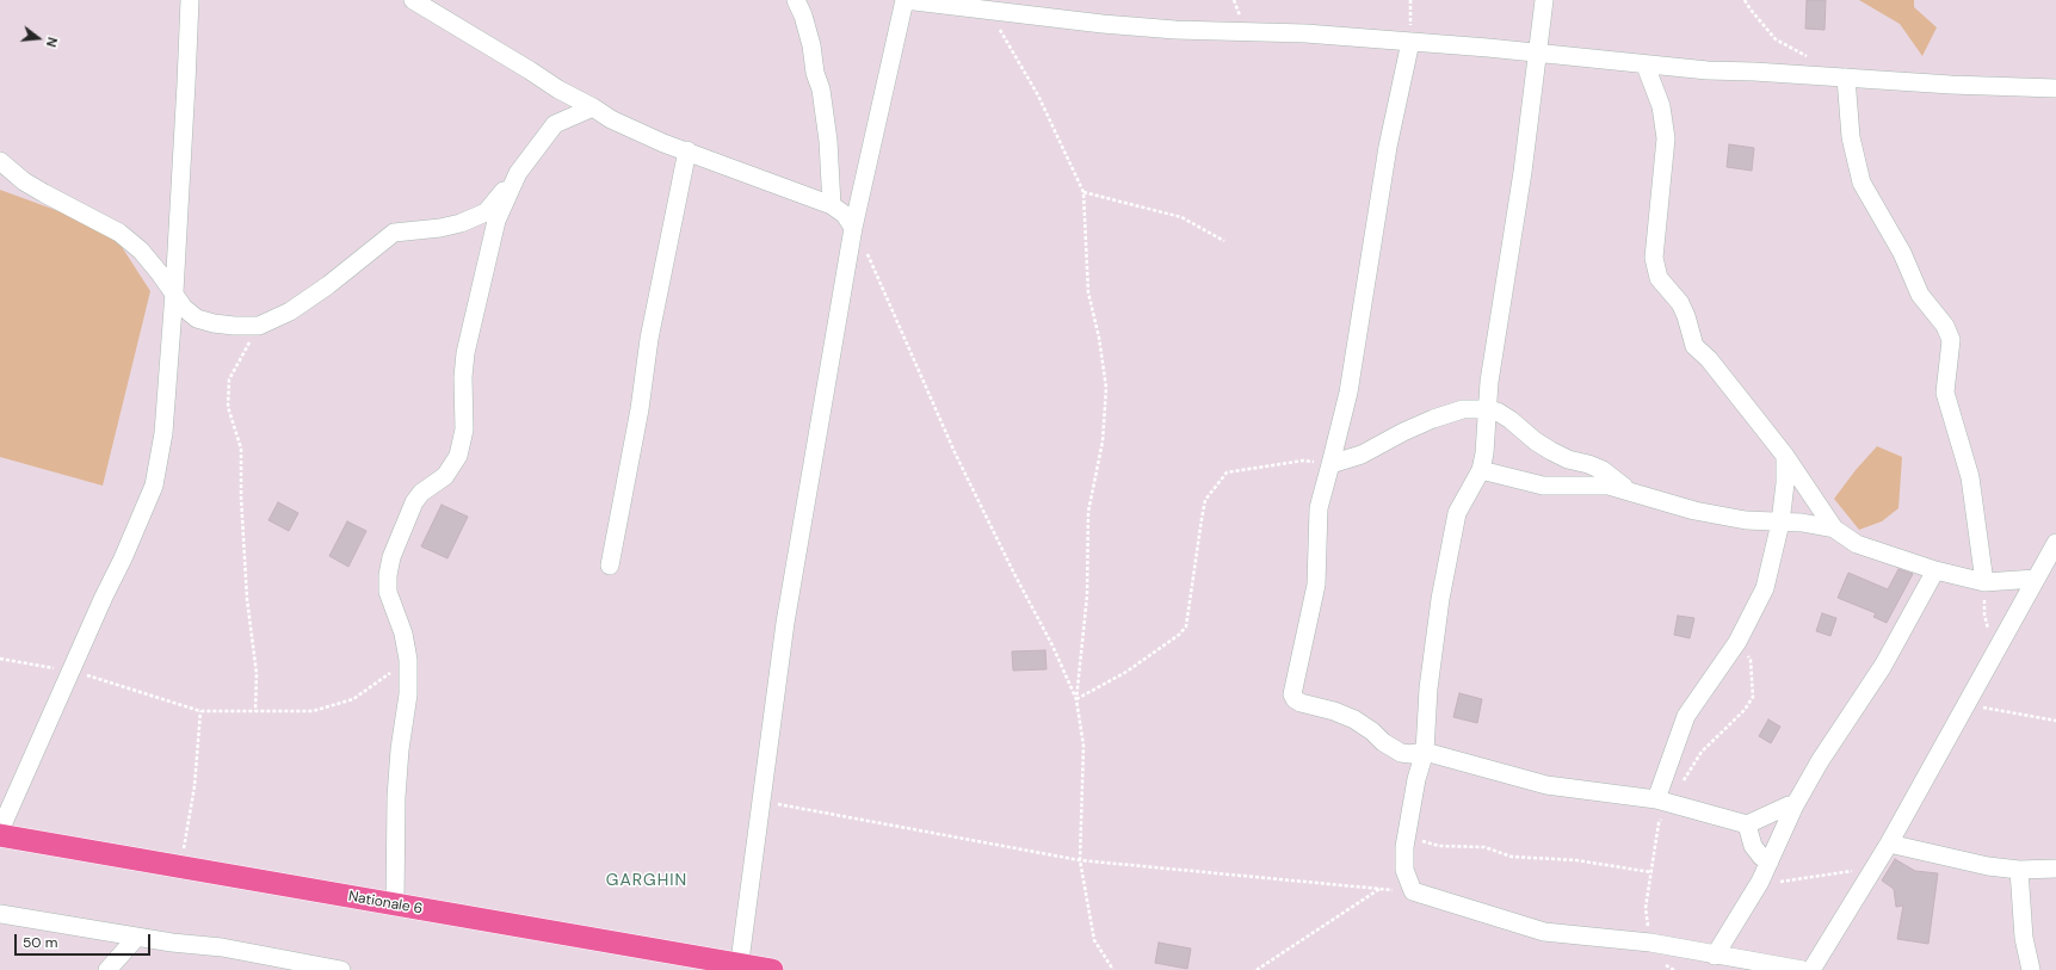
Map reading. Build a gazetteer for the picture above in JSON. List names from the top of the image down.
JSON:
{
  "streets": {
    "main road": ["Nationale 6"]
  },
  "districts": ["GARGHIN"],
  "scale_bar": "50 m",
  "north": "right"
}
